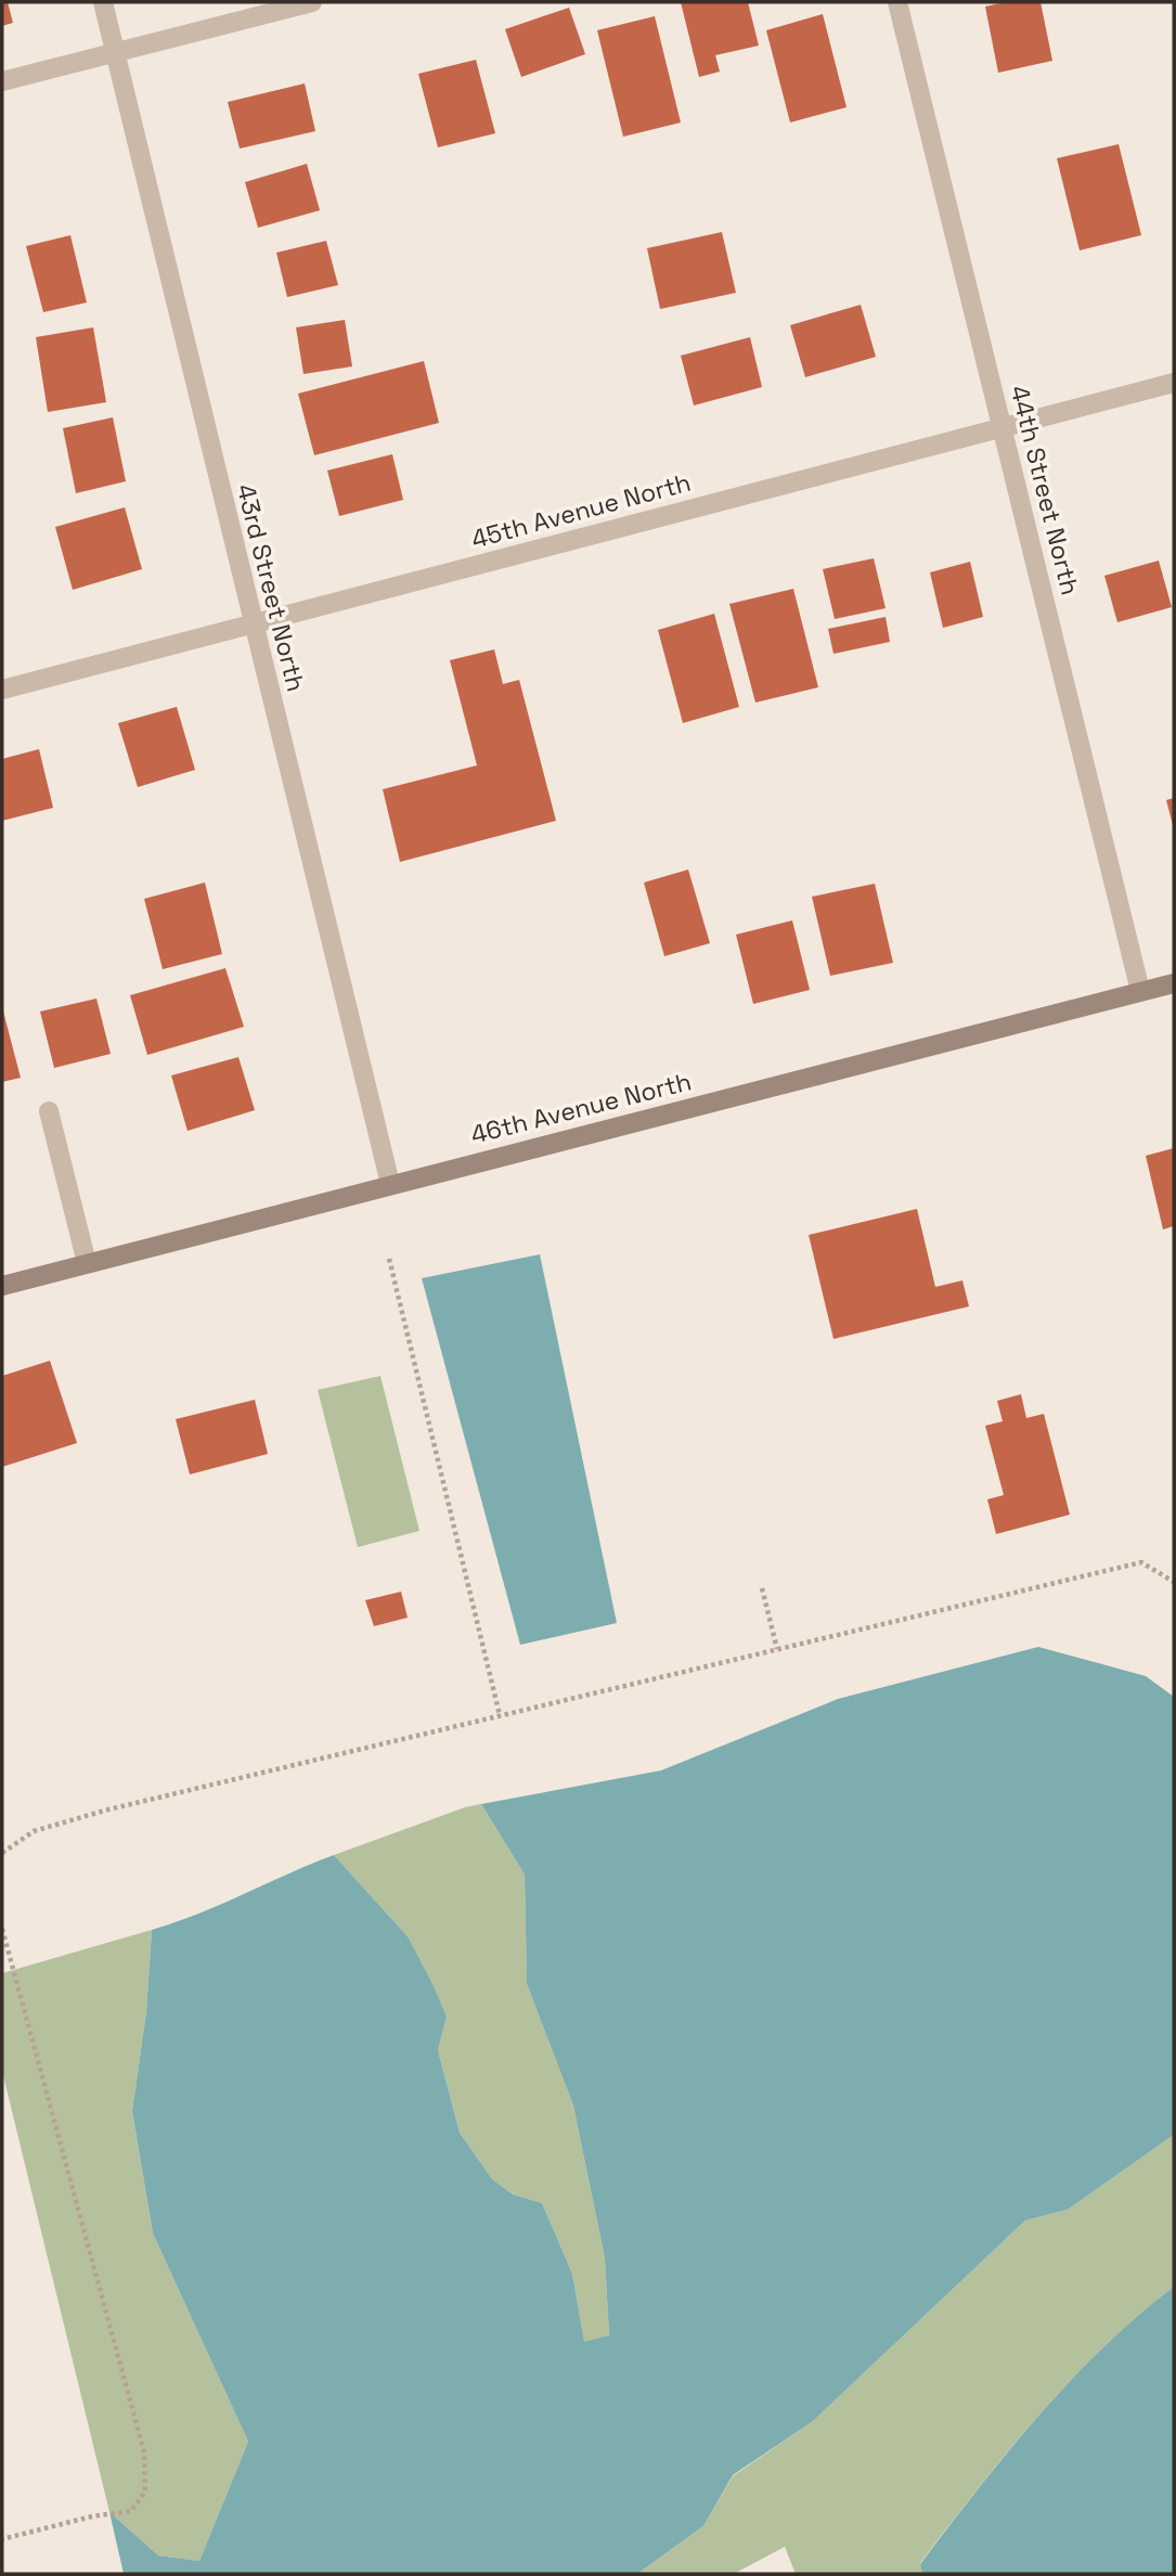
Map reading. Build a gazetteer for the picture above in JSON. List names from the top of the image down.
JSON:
{
  "streets": {
    "street": [
      "44th Street North",
      "45th Avenue North",
      "43rd Street North",
      "46th Avenue North"
    ]
  },
  "crossings": [
    ["44th Street North", "45th Avenue North"],
    ["44th Street North", "46th Avenue North"],
    ["45th Avenue North", "43rd Street North"],
    ["43rd Street North", "46th Avenue North"]
  ]
}
